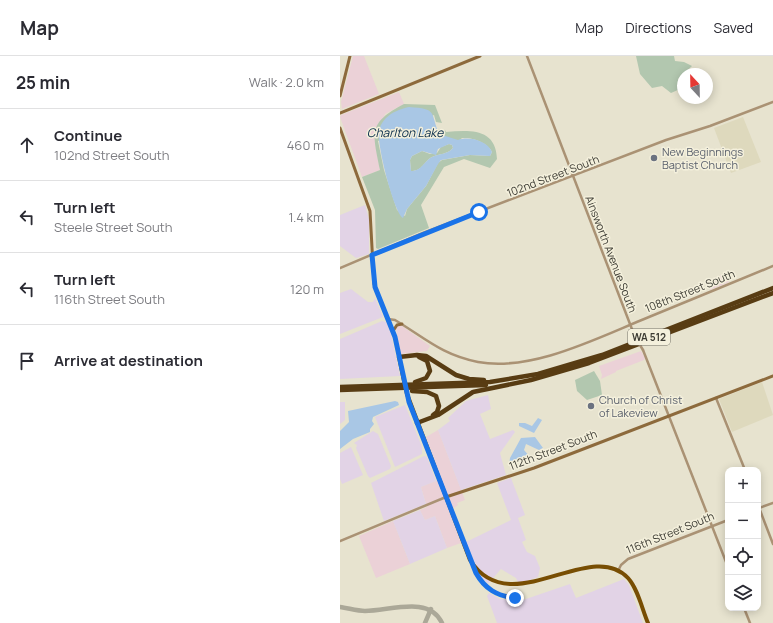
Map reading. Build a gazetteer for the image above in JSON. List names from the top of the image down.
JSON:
{
  "streets": {
    "highway": ["WA 512"],
    "main road": ["112th Street South"],
    "street": [
      "102nd Street South",
      "Ainsworth Avenue South",
      "108th Street South",
      "116th Street South"
    ]
  },
  "crossings": [
    ["102nd Street South", "Ainsworth Avenue South"],
    ["Ainsworth Avenue South", "108th Street South"],
    ["Ainsworth Avenue South", "112th Street South"],
    ["Ainsworth Avenue South", "116th Street South"]
  ],
  "water": ["Charlton Lake"],
  "places": ["New Beginnings Baptist Church", "Church of Christ of Lakeview"],
  "north": "top",
  "page": {
    "header": "Map",
    "nav": ["Map", "Directions", "Saved"],
    "heading": ["25 min", "Walk · 2.0 km"],
    "list": [
      ["Continue", "102nd Street South", "460 m"],
      ["Turn left", "Steele Street South", "1.4 km"],
      ["Turn left", "116th Street South", "120 m"],
      "Arrive at destination"
    ],
    "map_buttons": ["+", "−"]
  }
}
